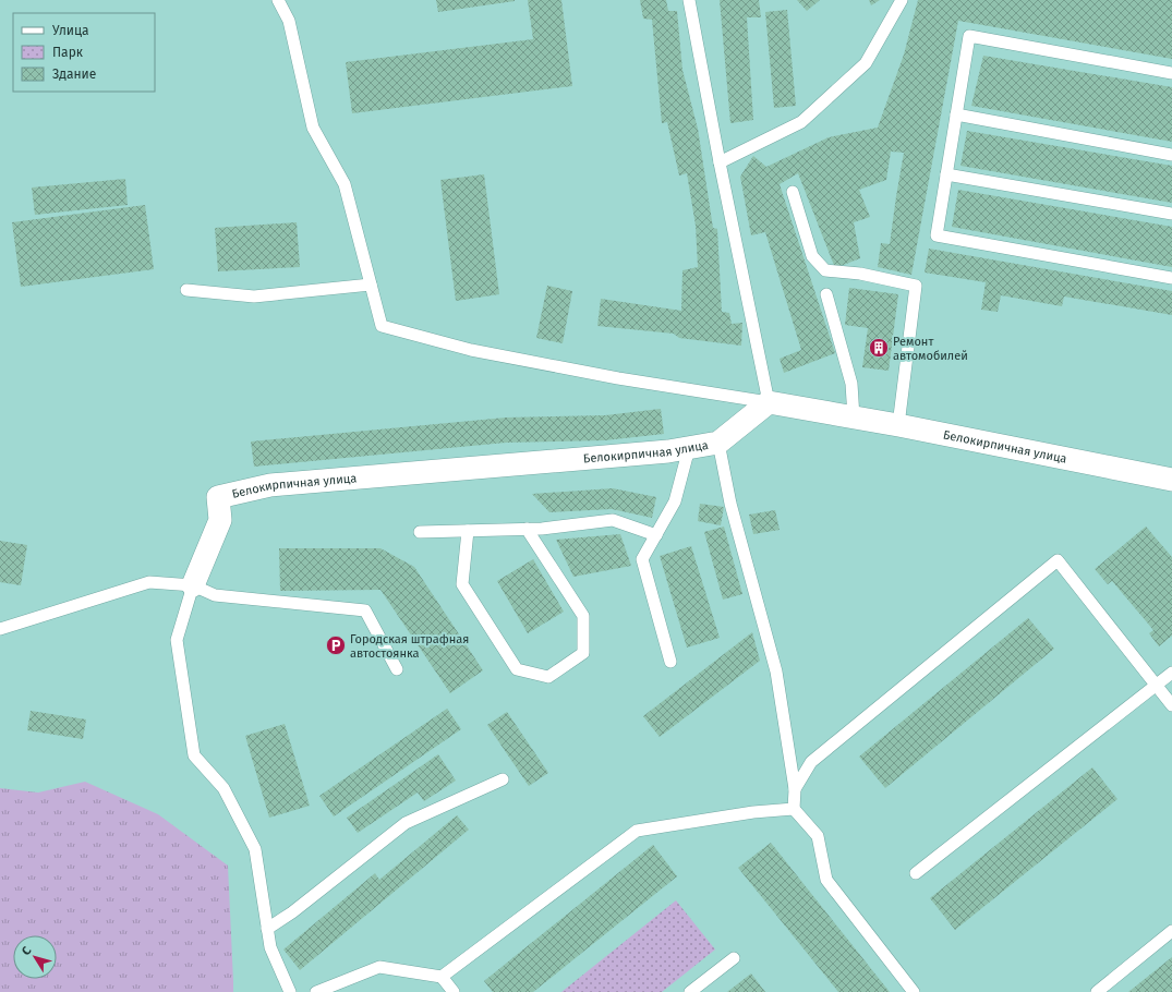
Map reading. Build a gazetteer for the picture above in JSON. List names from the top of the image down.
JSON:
{
  "streets": {
    "street": ["Белокирпичная улица"]
  },
  "places": {
    "building": ["Ремонт автомобилей"],
    "parking": ["Городская штрафная автостоянка"]
  },
  "legend": ["Улица", "Парк", "Здание"],
  "north": "top left"
}
